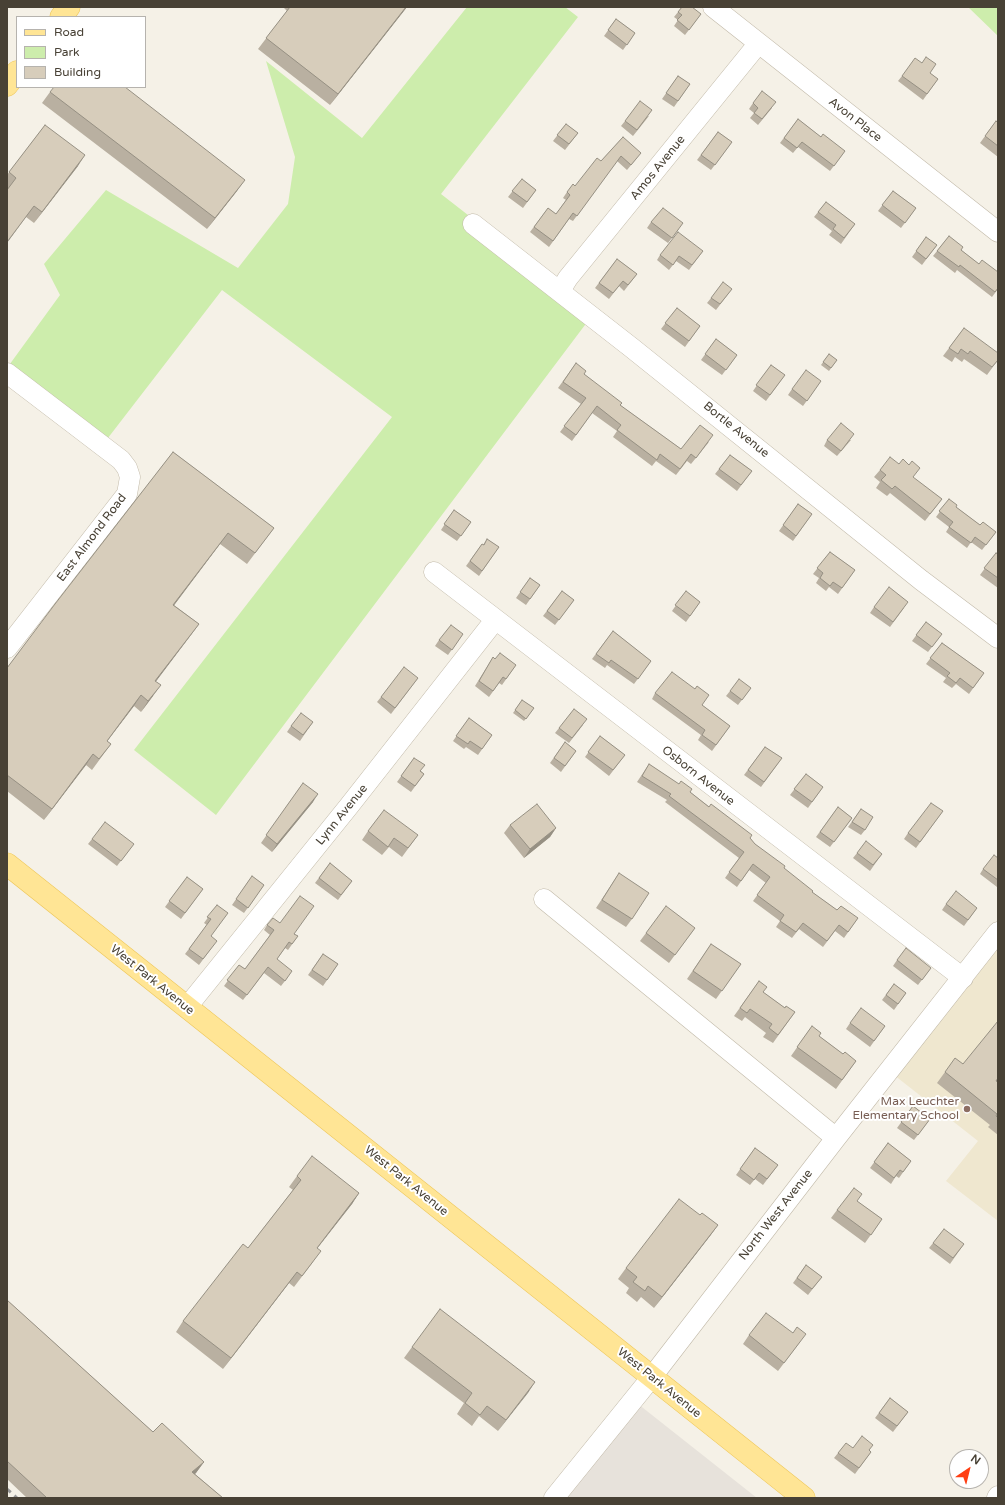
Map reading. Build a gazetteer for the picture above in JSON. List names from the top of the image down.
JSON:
{
  "streets": {
    "main road": ["West Park Avenue"],
    "street": [
      "Avon Place",
      "Amos Avenue",
      "Bortle Avenue",
      "East Almond Road",
      "Osborn Avenue",
      "Lynn Avenue",
      "North West Avenue"
    ]
  },
  "crossings": [
    ["Avon Place", "Amos Avenue"],
    ["Amos Avenue", "Bortle Avenue"],
    ["Osborn Avenue", "Lynn Avenue"],
    ["Osborn Avenue", "North West Avenue"],
    ["Lynn Avenue", "West Park Avenue"],
    ["West Park Avenue", "North West Avenue"]
  ],
  "places": ["Max Leuchter Elementary School"],
  "legend": ["Road", "Park", "Building"],
  "north": "top right"
}
